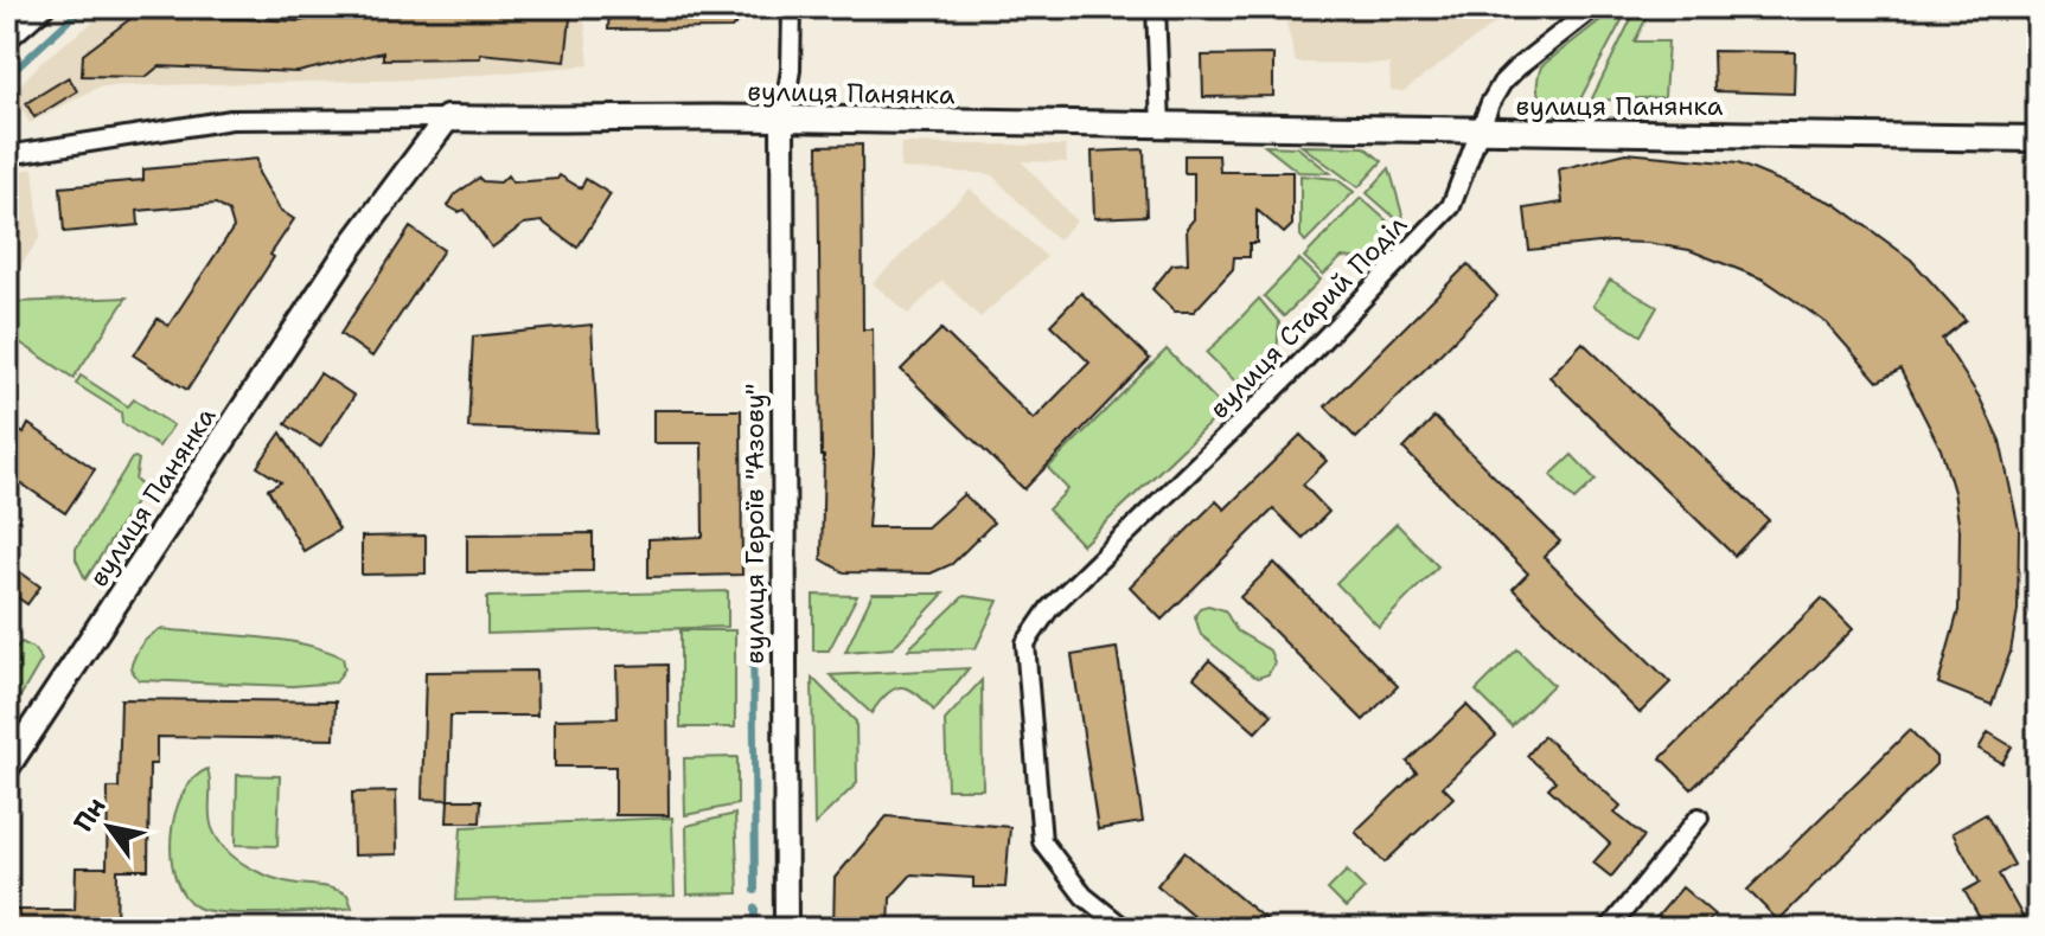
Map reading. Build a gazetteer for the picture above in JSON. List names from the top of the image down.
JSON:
{
  "streets": {
    "main road": ["вулиця Панянка"],
    "street": ["вулиця Старий Поділ", "вулиця Героїв \"Азову\""]
  },
  "crossings": [
    ["вулиця Панянка", "вулиця Старий Поділ"],
    ["вулиця Панянка", "вулиця Героїв \"Азову\""]
  ],
  "north": "top left"
}
